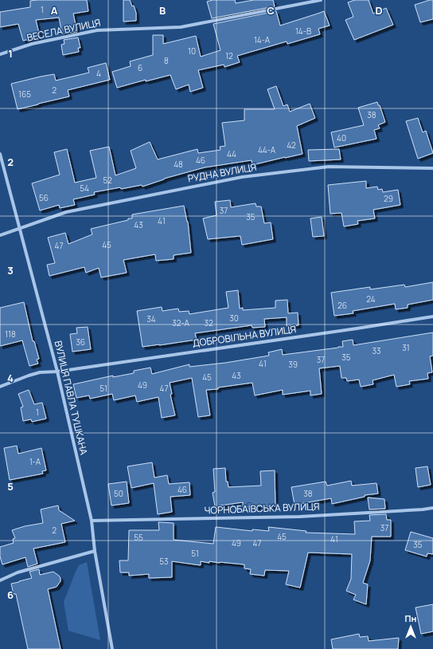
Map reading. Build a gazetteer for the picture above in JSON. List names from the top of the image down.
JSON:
{
  "streets": {
    "street": [
      "ВЕСЕЛА ВУЛИЦЯ",
      "РУДНА ВУЛИЦЯ",
      "ДОБРОВІЛЬНА ВУЛИЦЯ",
      "ВУЛИЦЯ ПАВЛА ТУШКАНА",
      "ЧОРНОБАЇВСЬКА ВУЛИЦЯ"
    ]
  },
  "crossings": [
    ["РУДНА ВУЛИЦЯ", "ВУЛИЦЯ ПАВЛА ТУШКАНА"],
    ["ДОБРОВІЛЬНА ВУЛИЦЯ", "ВУЛИЦЯ ПАВЛА ТУШКАНА"],
    ["ВУЛИЦЯ ПАВЛА ТУШКАНА", "ЧОРНОБАЇВСЬКА ВУЛИЦЯ"]
  ],
  "house_numbers": [
    "1",
    "14-В",
    "14-А",
    "10",
    "12",
    "8",
    "6",
    "4",
    "2",
    "165",
    "38",
    "40",
    "42",
    "44-А",
    "44",
    "46",
    "48",
    "52",
    "54",
    "56",
    "29",
    "37",
    "35",
    "41",
    "43",
    "45",
    "47",
    "24",
    "26",
    "30",
    "34",
    "32-А",
    "32",
    "118",
    "36",
    "31",
    "33",
    "35",
    "37",
    "41",
    "39",
    "43",
    "45",
    "49",
    "51",
    "47",
    "1",
    "1-А",
    "46",
    "50",
    "38",
    "37",
    "2",
    "45",
    "55",
    "41",
    "49",
    "47",
    "35",
    "51",
    "53"
  ],
  "north": "top",
  "grid": {
    "columns": [
      "A",
      "B",
      "C",
      "D"
    ],
    "rows": [
      "1",
      "2",
      "3",
      "4",
      "5",
      "6"
    ]
  }
}
